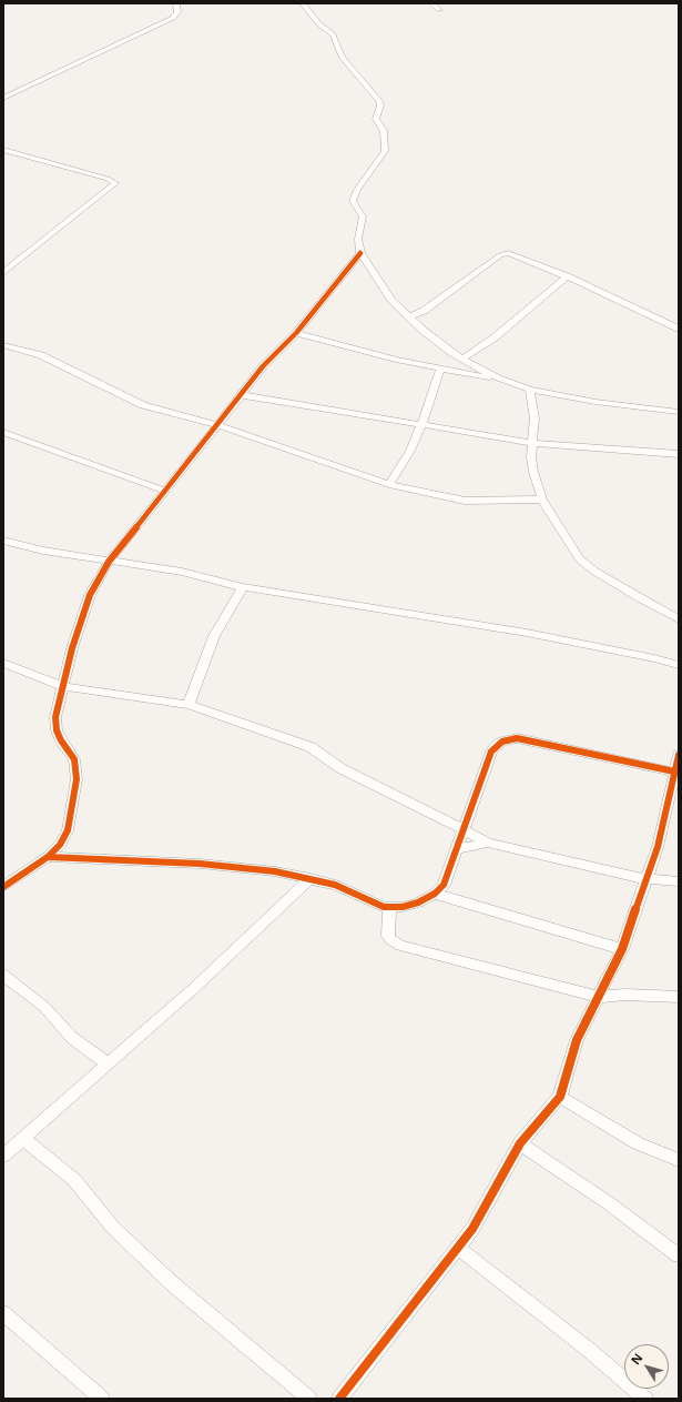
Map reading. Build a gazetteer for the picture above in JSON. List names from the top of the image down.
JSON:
{
  "north": "top left"
}
